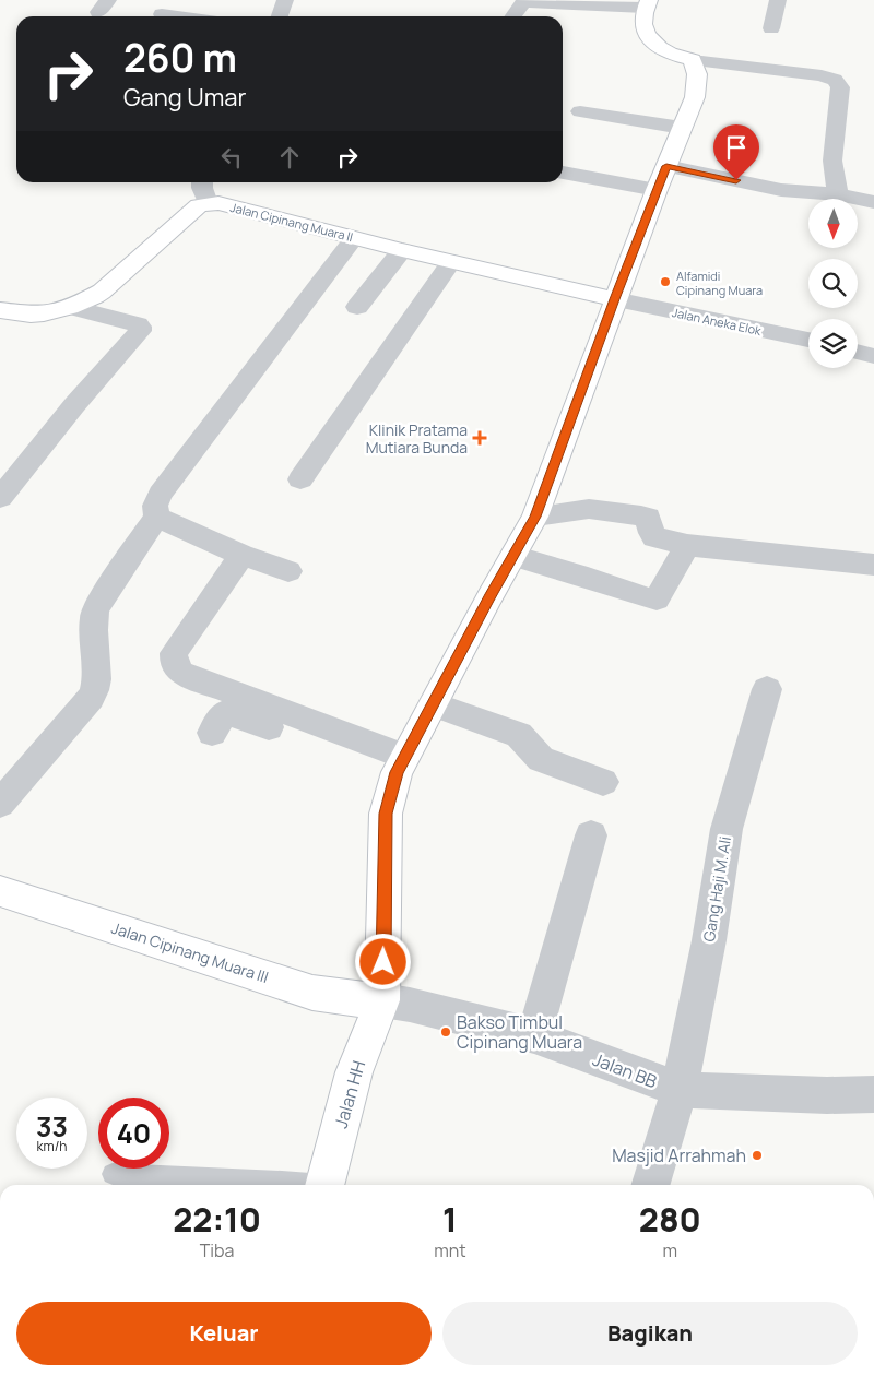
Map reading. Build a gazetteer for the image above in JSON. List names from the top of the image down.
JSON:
{
  "streets": {
    "street": [
      "Jalan Cipinang Muara II",
      "Jalan Aneka Elok",
      "Gang Haji M. Ali",
      "Jalan Cipinang Muara III",
      "Jalan BB",
      "Jalan HH"
    ]
  },
  "crossings": [
    ["Jalan Cipinang Muara II", "Jalan Aneka Elok"],
    ["Gang Haji M. Ali", "Jalan BB"],
    ["Jalan Cipinang Muara III", "Jalan BB"],
    ["Jalan Cipinang Muara III", "Jalan HH"],
    ["Jalan BB", "Jalan HH"]
  ],
  "places": {
    "other": ["Alfamidi Cipinang Muara", "Bakso Timbul Cipinang Muara", "Masjid Arrahmah"],
    "health": ["Klinik Pratama Mutiara Bunda"]
  },
  "north": "bottom",
  "page": {
    "turn": ["260 m", "Gang Umar"],
    "speed": "33 km/h",
    "limit": "40",
    "eta": [
      "22:10",
      "Tiba",
      "1",
      "mnt",
      "280",
      "m"
    ],
    "buttons": ["Keluar", "Bagikan"]
  }
}
